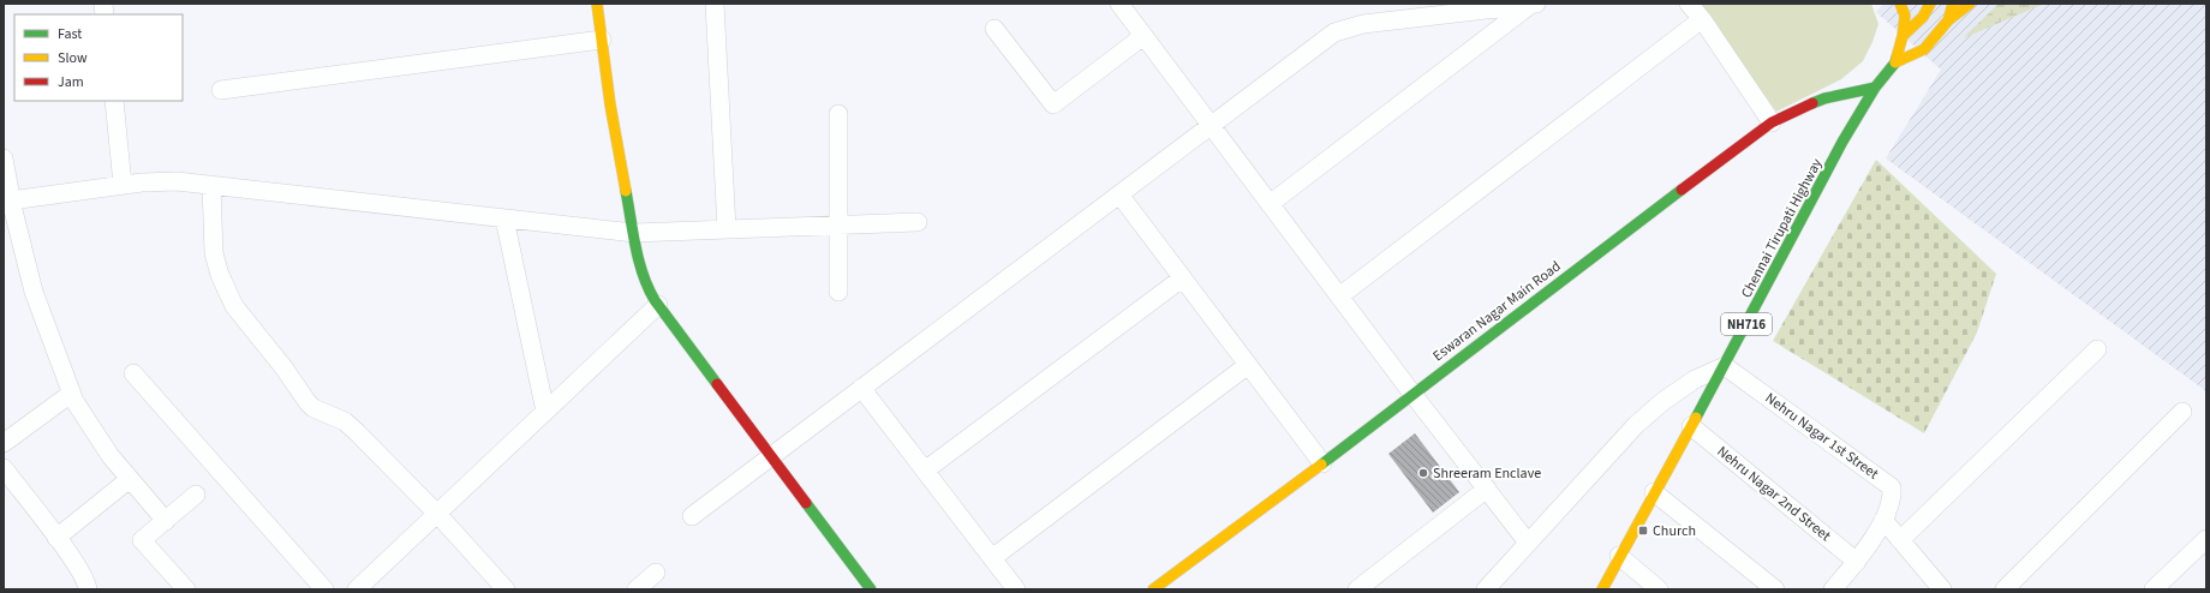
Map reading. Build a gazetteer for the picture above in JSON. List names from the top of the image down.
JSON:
{
  "streets": {
    "main road": ["Chennai Tirupati Highway", "Eswaran Nagar Main Road", "NH716"],
    "street": ["Nehru Nagar 1st Street", "Nehru Nagar 2nd Street"]
  },
  "crossings": [
    ["Chennai Tirupati Highway", "Eswaran Nagar Main Road"],
    ["Chennai Tirupati Highway", "Nehru Nagar 1st Street"],
    ["Chennai Tirupati Highway", "Nehru Nagar 2nd Street"],
    ["Nehru Nagar 1st Street", "Nehru Nagar 2nd Street"]
  ],
  "places": {
    "other": ["Shreeram Enclave"],
    "transit": ["Church"]
  },
  "legend": ["Fast", "Slow", "Jam"]
}
